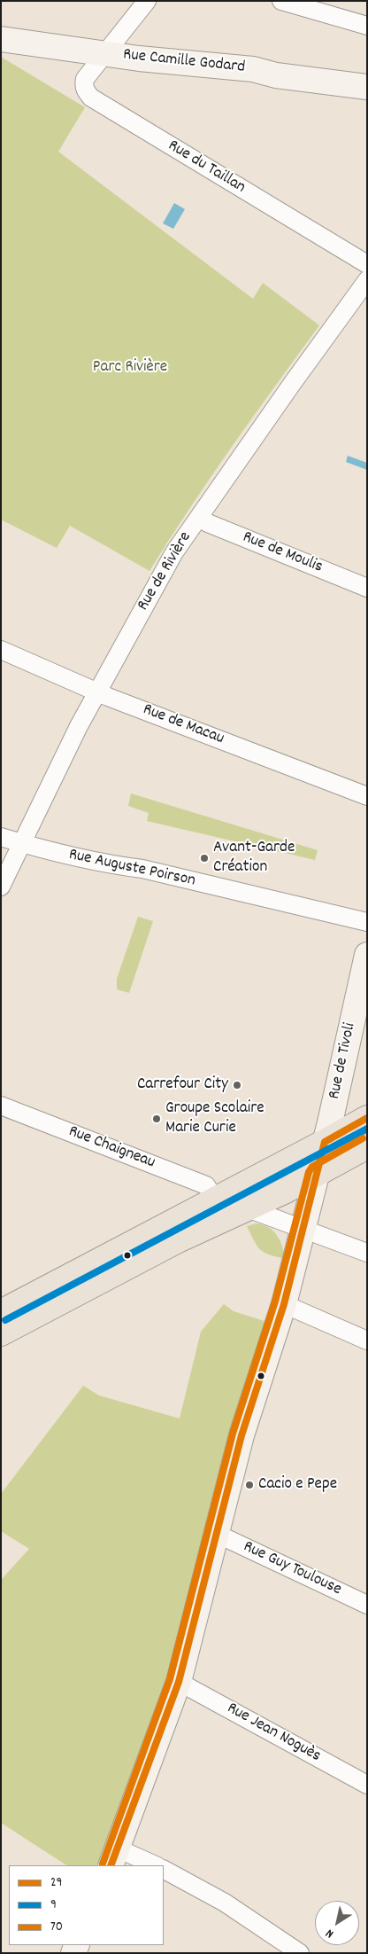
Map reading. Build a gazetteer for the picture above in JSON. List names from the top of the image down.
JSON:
{
  "streets": {
    "street": [
      "Rue Camille Godard",
      "Rue du Taillan",
      "Rue de Moulis",
      "Rue de Rivière",
      "Rue de Macau",
      "Rue Auguste Poirson",
      "Rue de Tivoli",
      "Rue Chaigneau",
      "Rue Guy Toulouse",
      "Rue Jean Noguès"
    ]
  },
  "crossings": [
    ["Rue Camille Godard", "Rue du Taillan"],
    ["Rue de Moulis", "Rue de Rivière"],
    ["Rue de Rivière", "Rue de Macau"],
    ["Rue de Rivière", "Rue Auguste Poirson"],
    ["Rue de Tivoli", "Rue Guy Toulouse"],
    ["Rue de Tivoli", "Rue Jean Noguès"]
  ],
  "parks": ["Parc Rivière"],
  "places": [
    "Avant-Garde Création",
    "Carrefour City",
    "Groupe Scolaire Marie Curie",
    "Cacio e Pepe"
  ],
  "lines": ["transit line 29", "transit line 9", "transit line 70"],
  "legend": ["29", "9", "70"],
  "north": "bottom left"
}
